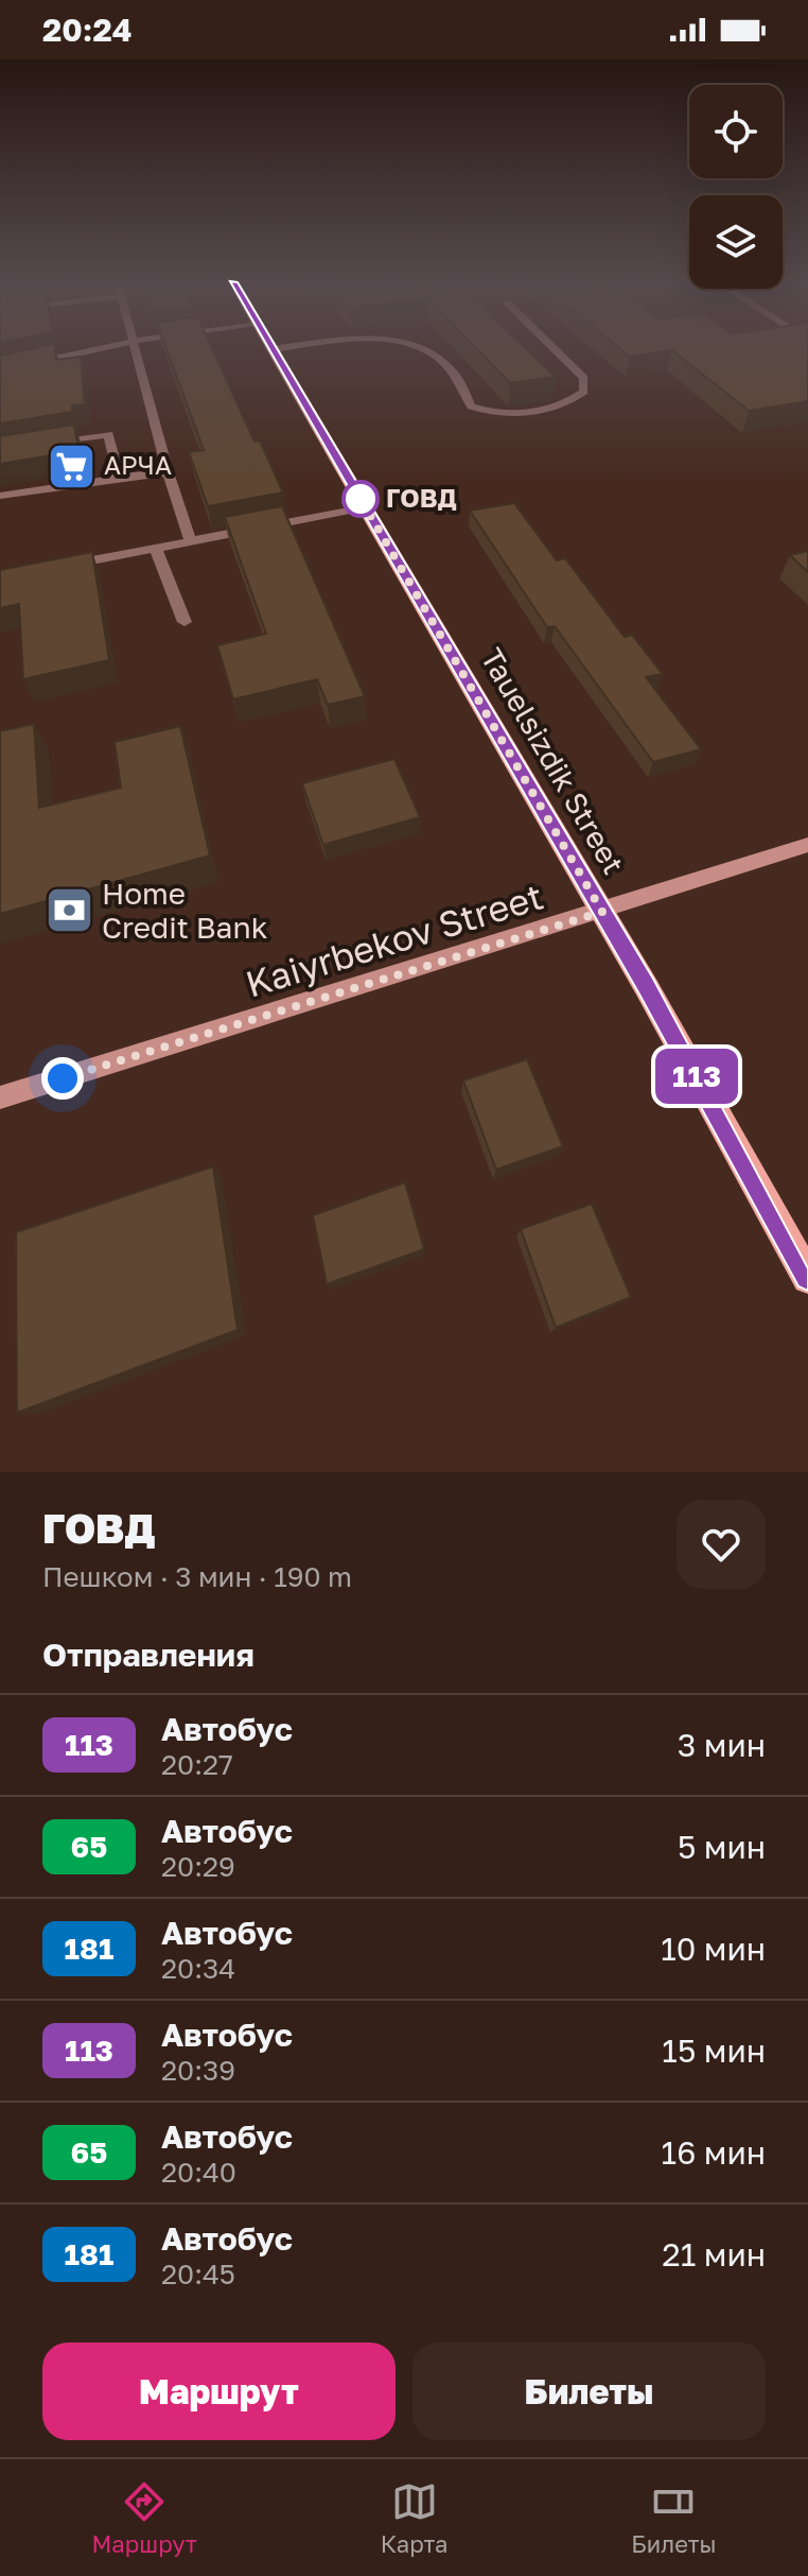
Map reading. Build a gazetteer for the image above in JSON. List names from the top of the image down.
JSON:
{
  "streets": {
    "main road": ["Tauelsіzdіk Street", "Kaiyrbekov Street"]
  },
  "crossings": [
    ["Tauelsіzdіk Street", "Kaiyrbekov Street"]
  ],
  "places": {
    "supermarket": ["АРЧА"],
    "other": ["ГОВД"],
    "bank": ["Home Credit Bank"]
  },
  "lines": ["bus line 113"],
  "page": {
    "status": "20:24",
    "on_map": "113",
    "heading": [
      ["ГОВД", "Пешком · 3 мин · 190 m"],
      "Отправления"
    ],
    "list": [
      {
        "mark": "113",
        "name": "Автобус",
        "note": "20:27",
        "value": "3 мин"
      },
      {
        "mark": "65",
        "name": "Автобус",
        "note": "20:29",
        "value": "5 мин"
      },
      {
        "mark": "181",
        "name": "Автобус",
        "note": "20:34",
        "value": "10 мин"
      },
      {
        "mark": "113",
        "name": "Автобус",
        "note": "20:39",
        "value": "15 мин"
      },
      {
        "mark": "65",
        "name": "Автобус",
        "note": "20:40",
        "value": "16 мин"
      },
      {
        "mark": "181",
        "name": "Автобус",
        "note": "20:45",
        "value": "21 мин"
      }
    ],
    "buttons": ["Маршрут", "Билеты"],
    "tabs": ["Маршрут", "Карта", "Билеты"]
  }
}
